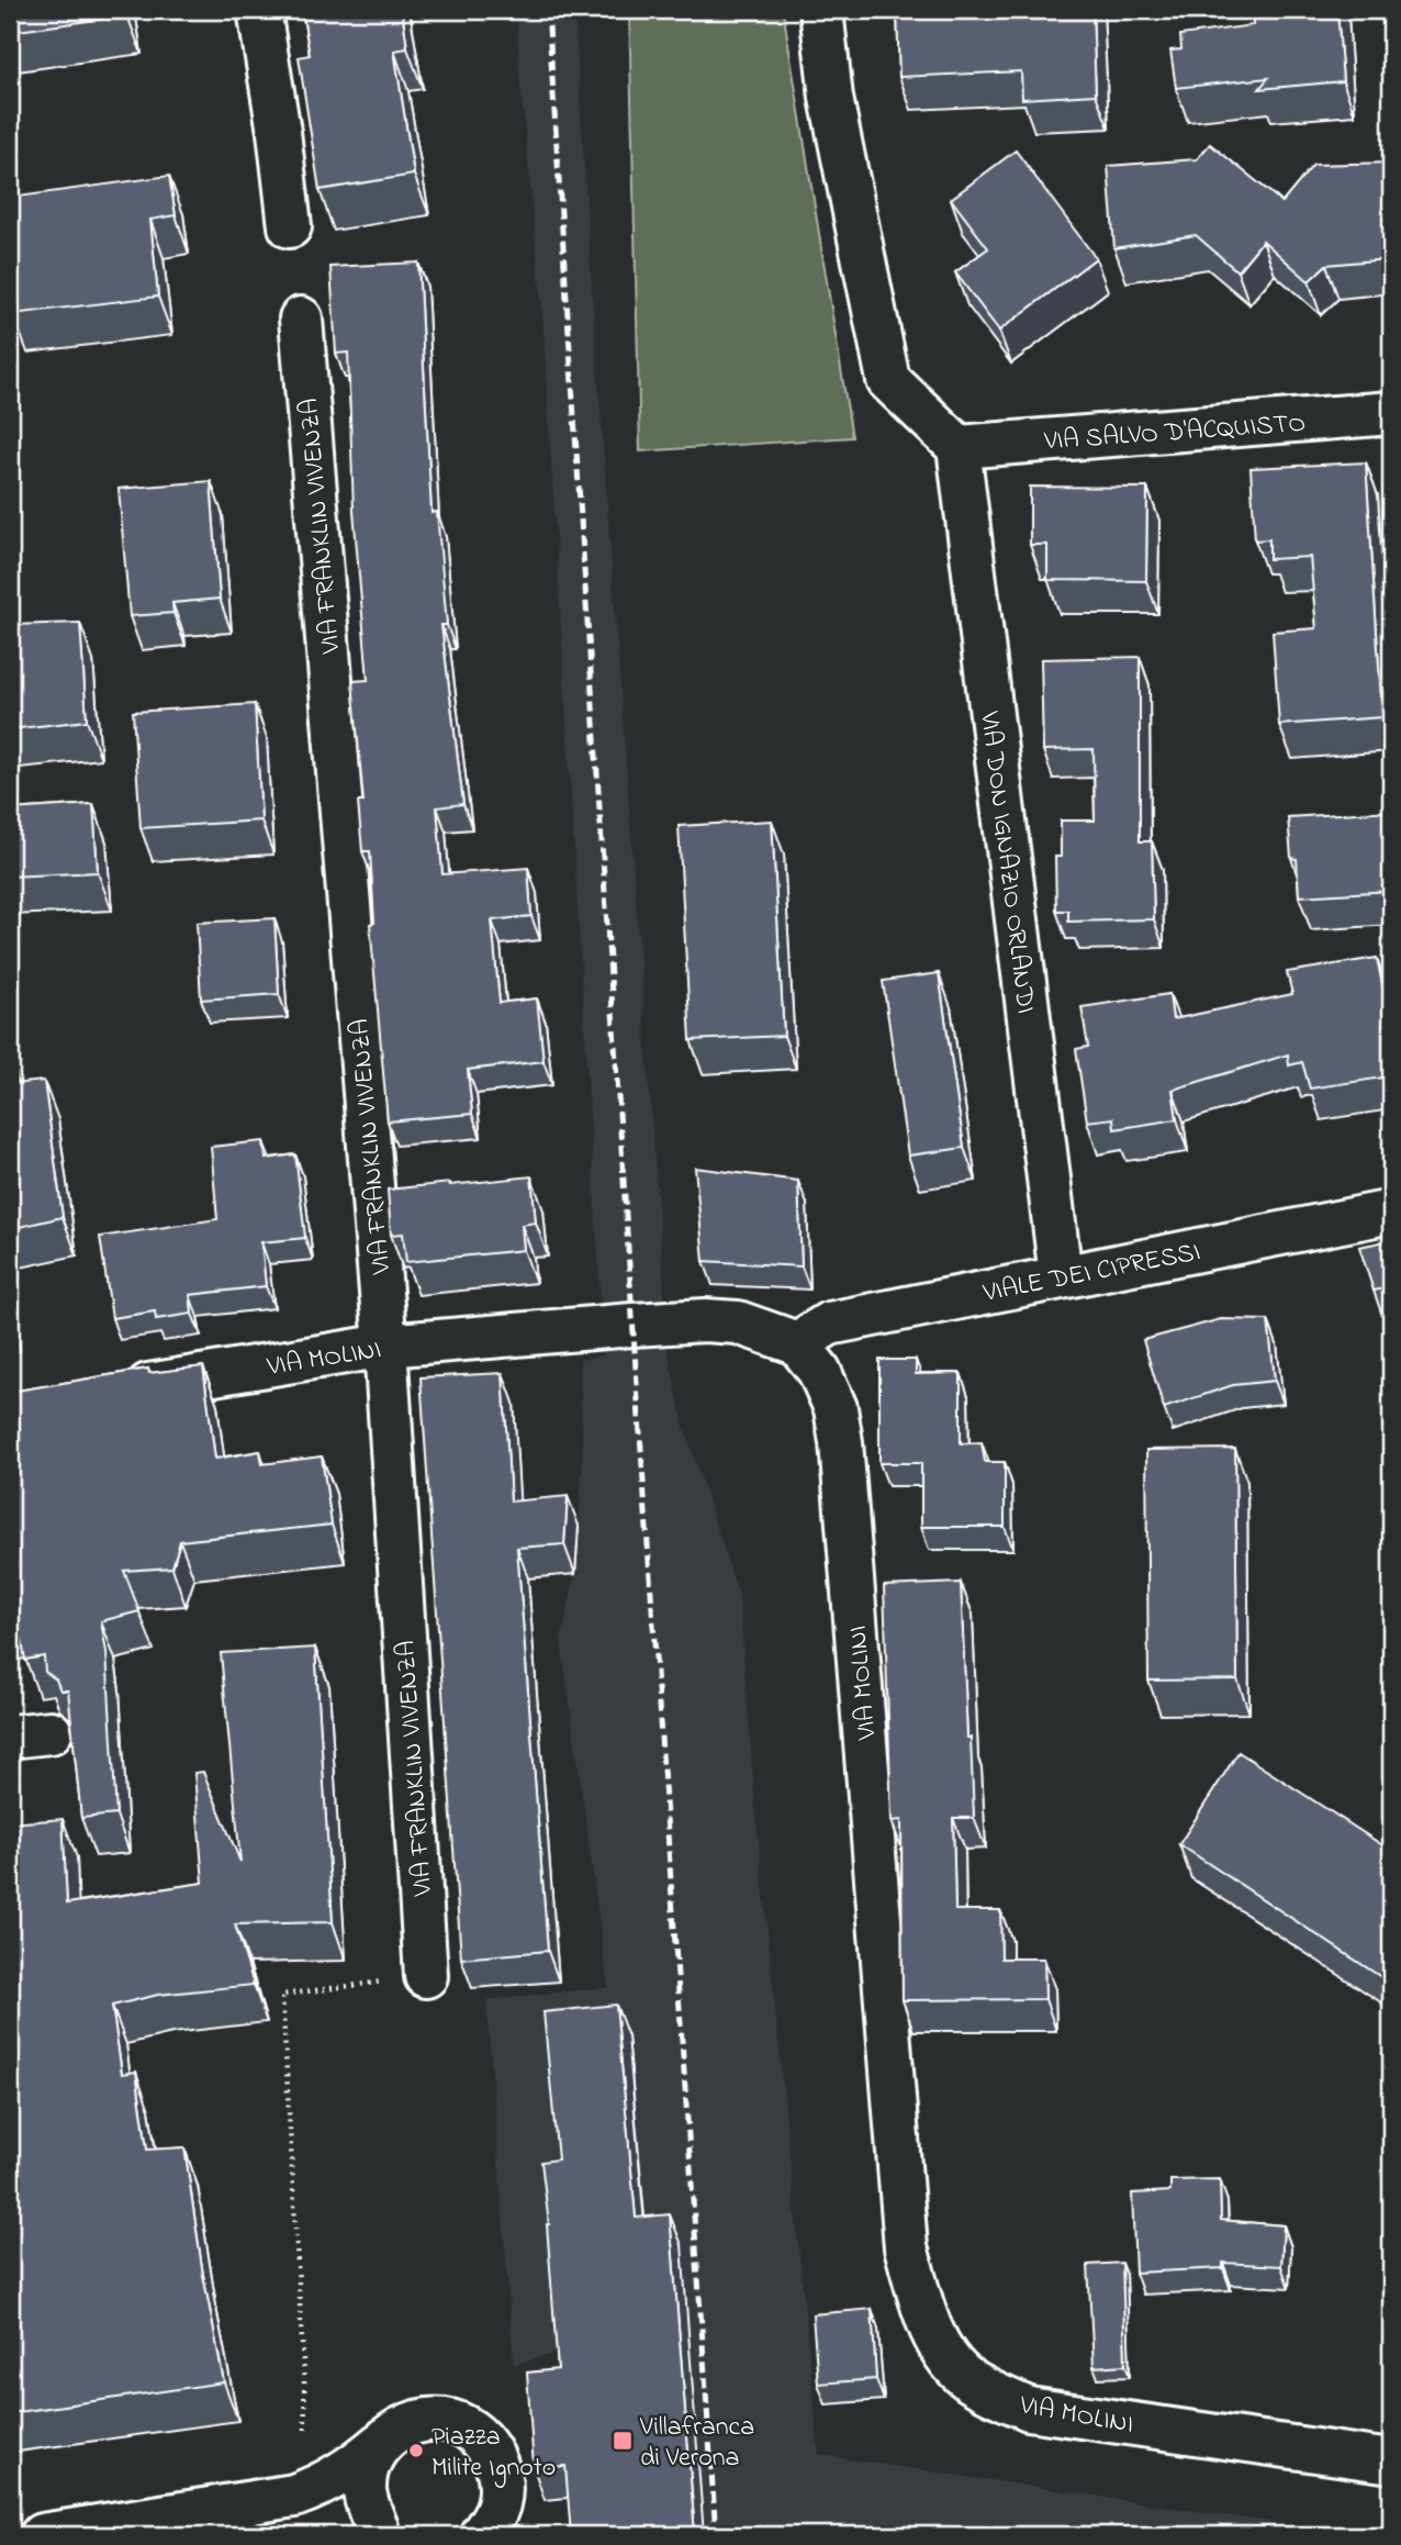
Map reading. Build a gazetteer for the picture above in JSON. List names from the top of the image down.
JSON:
{
  "streets": {
    "street": [
      "VIA SALVO D'ACQUISTO",
      "VIA FRANKLIN VIVENZA",
      "VIA DON IGNAZIO ORLANDI",
      "VIALE DEI CIPRESSI",
      "VIA MOLINI"
    ]
  },
  "crossings": [
    ["VIA SALVO D'ACQUISTO", "VIA DON IGNAZIO ORLANDI"],
    ["VIA FRANKLIN VIVENZA", "VIA MOLINI"],
    ["VIA DON IGNAZIO ORLANDI", "VIALE DEI CIPRESSI"],
    ["VIALE DEI CIPRESSI", "VIA MOLINI"]
  ],
  "places": {
    "transit": ["Villafranca di Verona"],
    "other": ["Piazza Milite Ignoto"]
  }
}
